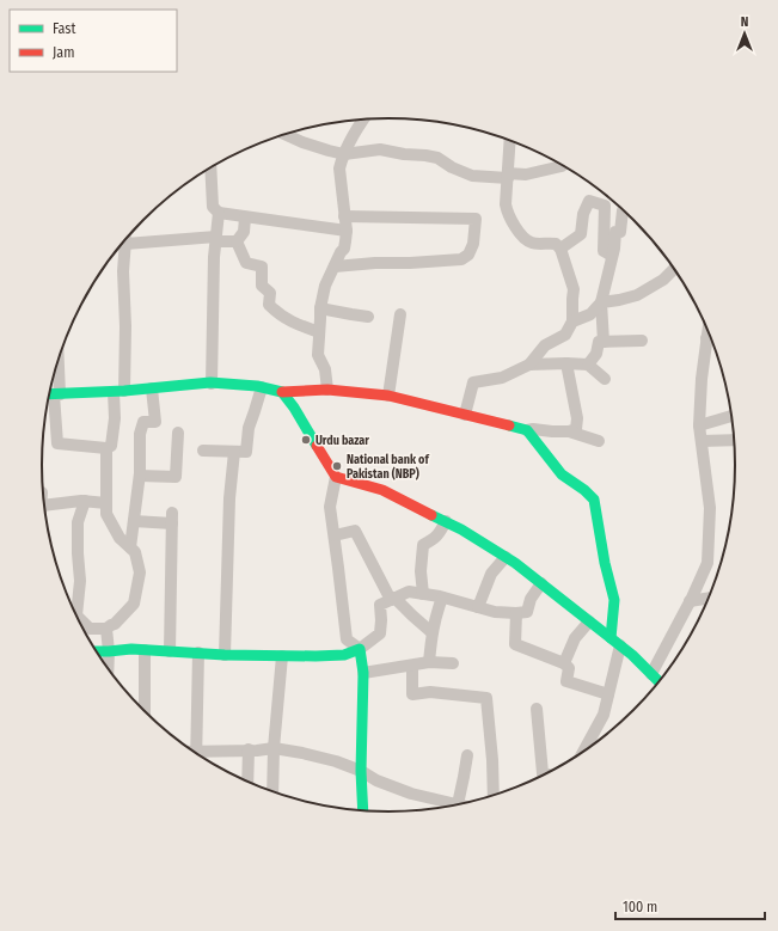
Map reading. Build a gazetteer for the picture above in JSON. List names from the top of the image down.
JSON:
{
  "places": ["Urdu bazar", "National bank of Pakistan (NBP)"],
  "legend": ["Fast", "Jam"],
  "scale_bar": "100 m",
  "north": "top"
}
